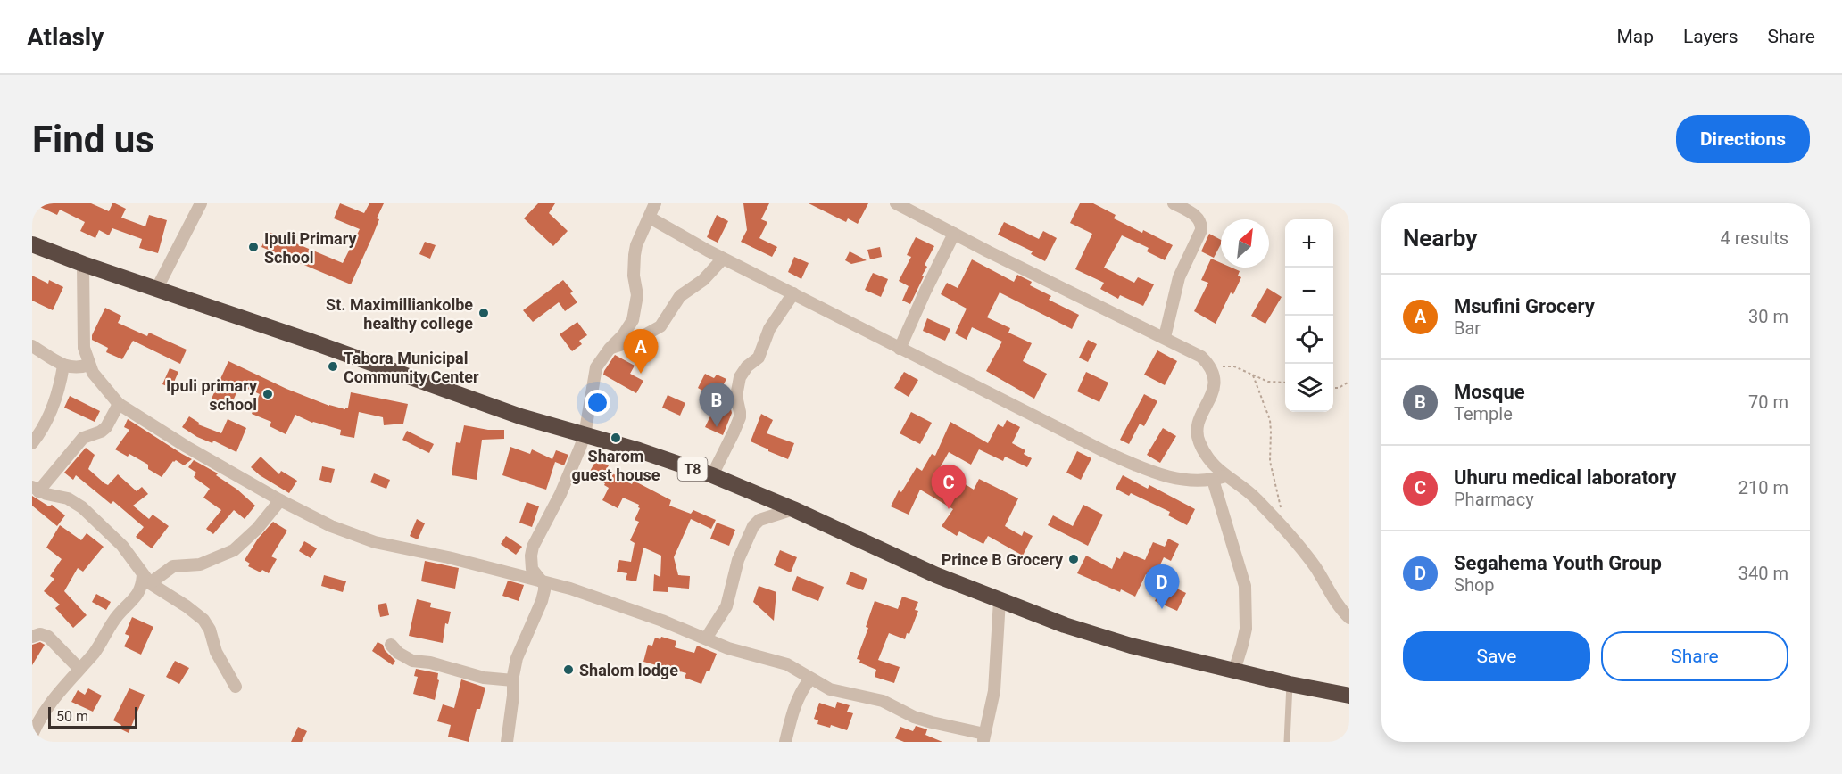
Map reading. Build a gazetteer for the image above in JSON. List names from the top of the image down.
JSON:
{
  "streets": {
    "highway": ["T8"]
  },
  "places": [
    "Ipuli Primary School",
    "St. Maximilliankolbe healthy college",
    "Tabora Municipal Community Center",
    "Ipuli primary school",
    "Sharom guest house",
    "Prince B Grocery",
    "Shalom lodge"
  ],
  "scale_bar": "50 m",
  "north": "top right",
  "page": {
    "header": "Atlasly",
    "nav": ["Map", "Layers", "Share"],
    "buttons": [
      "Directions",
      ["Save", "Share"]
    ],
    "title": "Find us",
    "heading": ["Nearby", "4 results"],
    "map_buttons": ["+", "−"],
    "list": [
      {
        "mark": "A",
        "name": "Msufini Grocery",
        "note": "Bar",
        "value": "30 m"
      },
      {
        "mark": "B",
        "name": "Mosque",
        "note": "Temple",
        "value": "70 m"
      },
      {
        "mark": "C",
        "name": "Uhuru medical laboratory",
        "note": "Pharmacy",
        "value": "210 m"
      },
      {
        "mark": "D",
        "name": "Segahema Youth Group",
        "note": "Shop",
        "value": "340 m"
      }
    ],
    "pins": [
      "A",
      "B",
      "C",
      "D"
    ],
    "scale": "50 m"
  }
}
